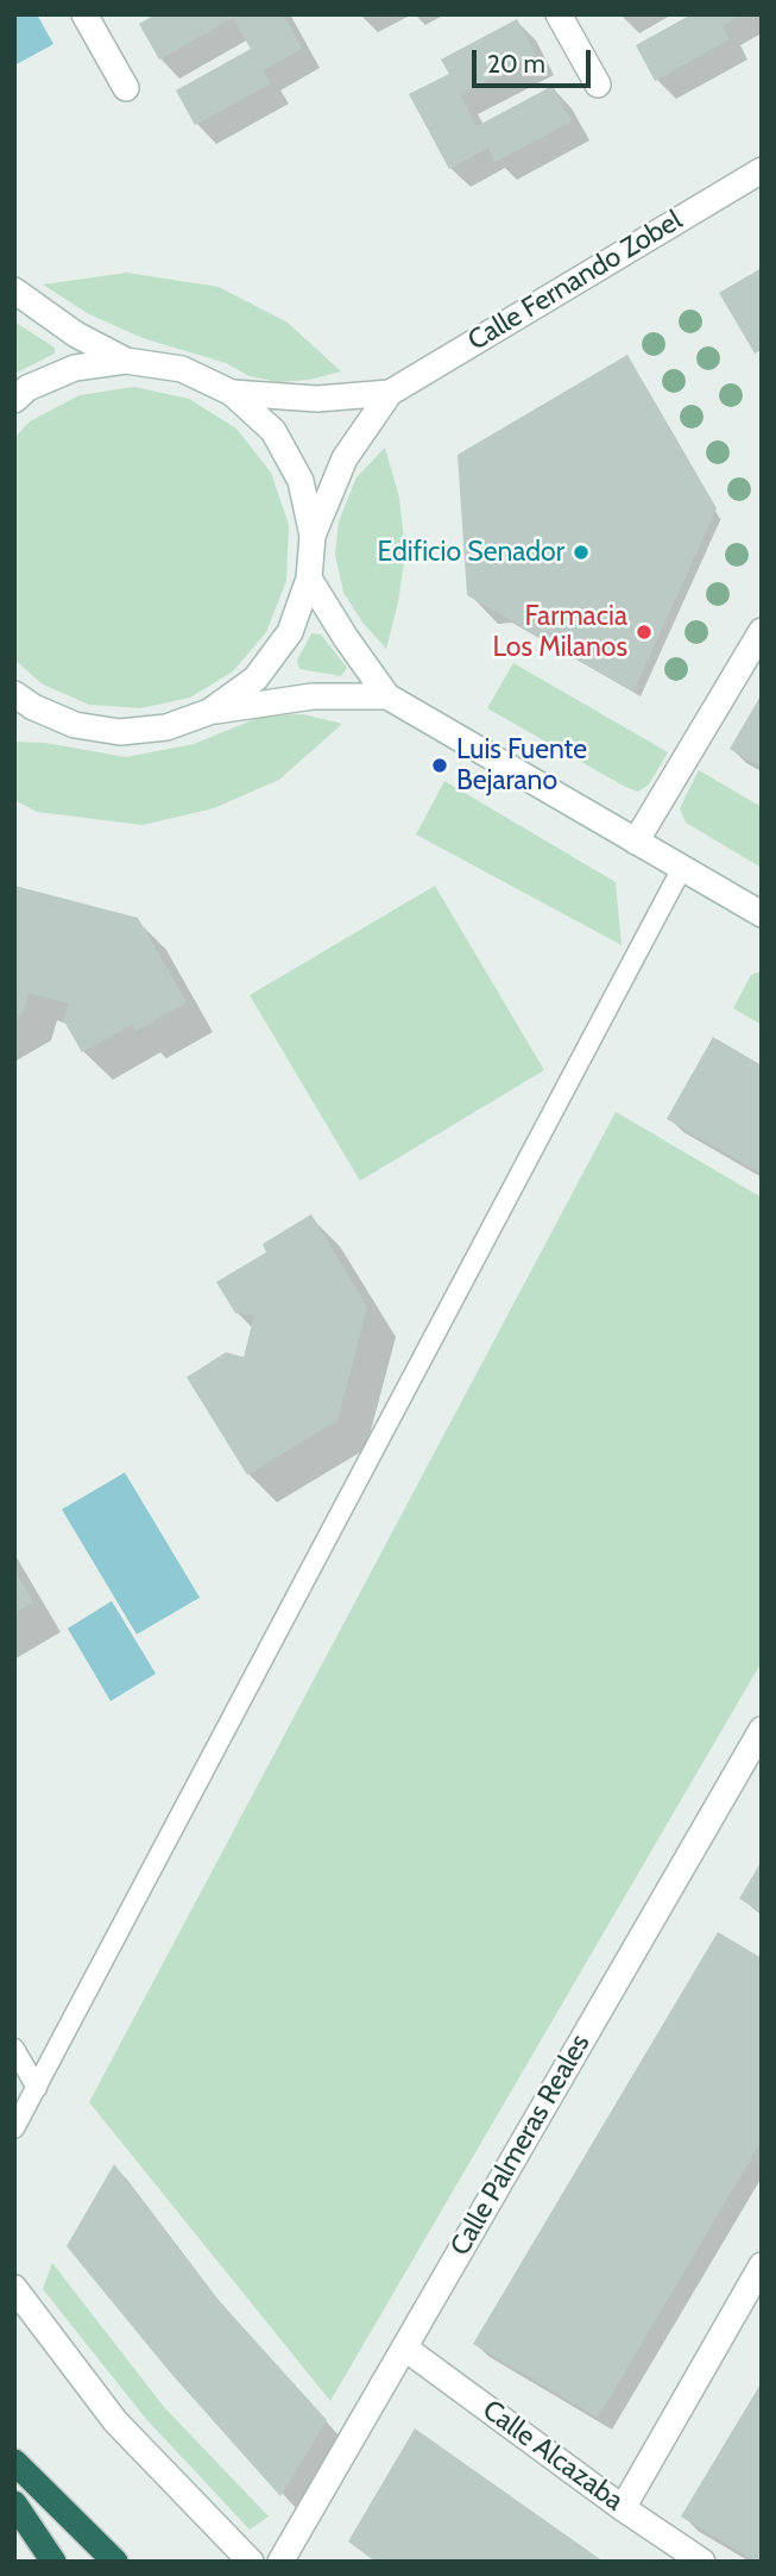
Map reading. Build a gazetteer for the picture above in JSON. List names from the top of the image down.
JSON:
{
  "streets": {
    "street": ["Calle Fernando Zobel", "Calle Palmeras Reales", "Calle Alcazaba"]
  },
  "crossings": [
    ["Calle Palmeras Reales", "Calle Alcazaba"]
  ],
  "places": ["Edificio Senador", "Farmacia Los Milanos", "Luis Fuente Bejarano"],
  "scale_bar": "20 m"
}
